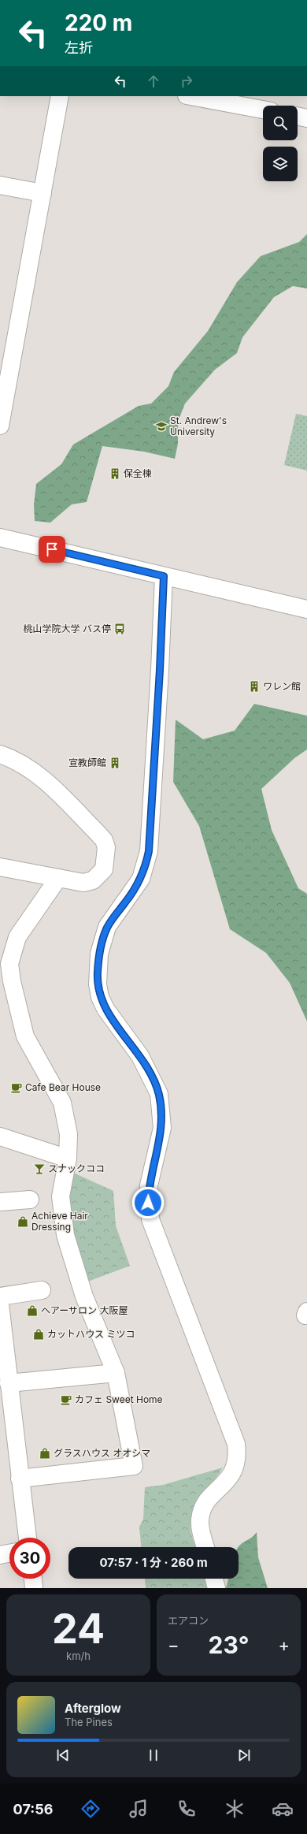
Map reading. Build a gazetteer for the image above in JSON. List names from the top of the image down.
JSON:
{
  "places": {
    "school or university": ["St. Andrew's University"],
    "building": ["保全棟", "ワレン館", "宣教師館"],
    "bus stop": ["桃山学院大学 バス停"],
    "cafe": ["Cafe Bear House", "カフェ Sweet Home"],
    "bar": ["スナックココ"],
    "shop": [
      "Achieve Hair Dressing",
      "ヘアーサロン 大阪屋",
      "カットハウス ミツコ",
      "グラスハウス オオシマ"
    ]
  },
  "page": {
    "turn": ["220 m", "左折"],
    "limit": "30",
    "trip": "07:57 · 1 分 · 260 m",
    "tile": [
      ["24", "km/h"],
      "エアコン"
    ],
    "heat": ["−", "23°", "+"],
    "song": ["Afterglow", "The Pines"],
    "tabs": "07:56"
  }
}
